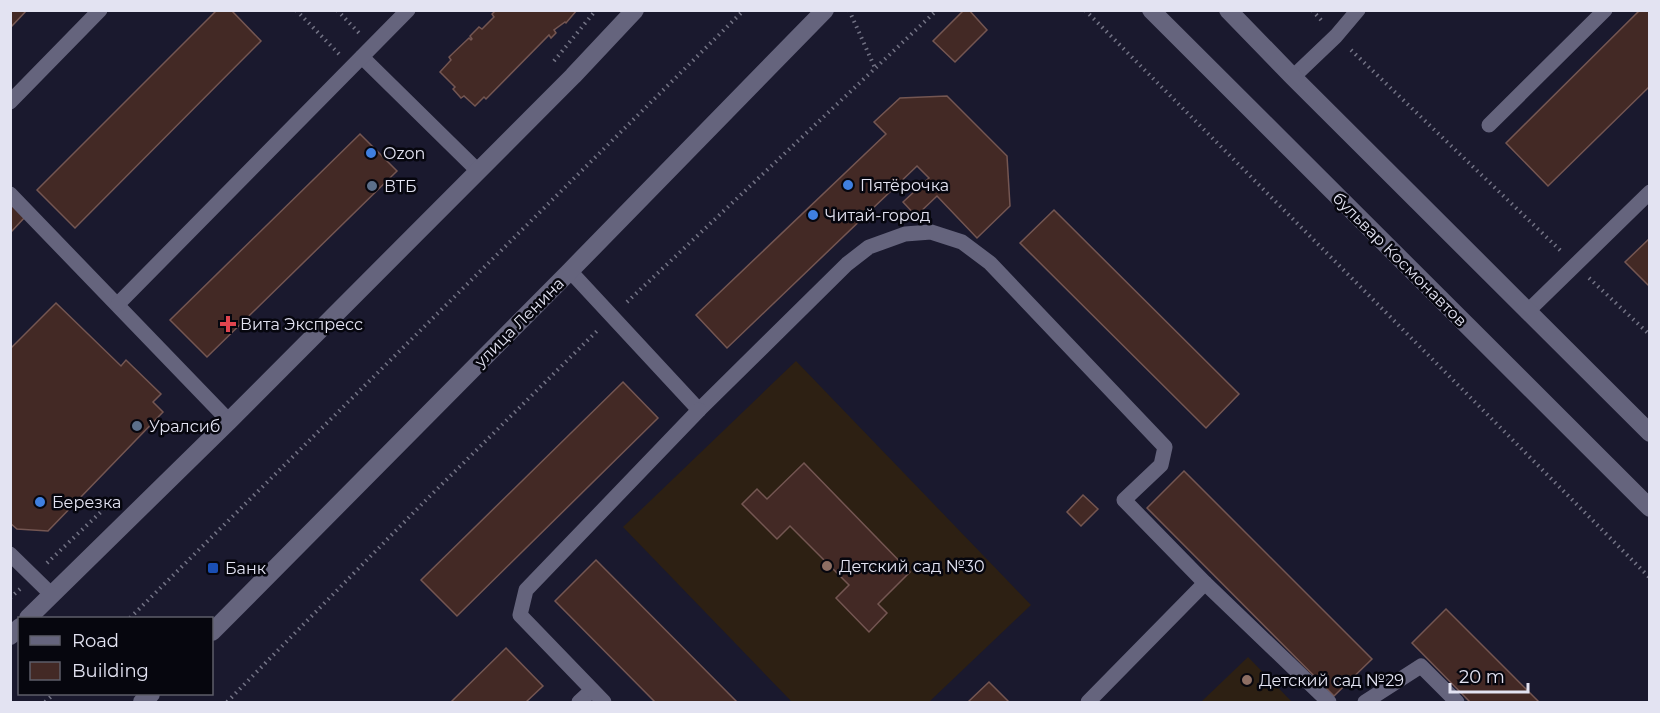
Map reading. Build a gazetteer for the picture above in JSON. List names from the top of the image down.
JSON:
{
  "streets": {
    "street": ["бульвар Космонавтов", "улица Ленина"]
  },
  "places": {
    "other": [
      "Ozon",
      "Пятёрочка",
      "ВТБ",
      "Читай-город",
      "Уралсиб",
      "Березка",
      "Детский сад №30",
      "Детский сад №29"
    ],
    "health": ["Вита Экспресс"],
    "transit": ["Банк"]
  },
  "legend": ["Road", "Building"],
  "scale_bar": "20 m"
}
